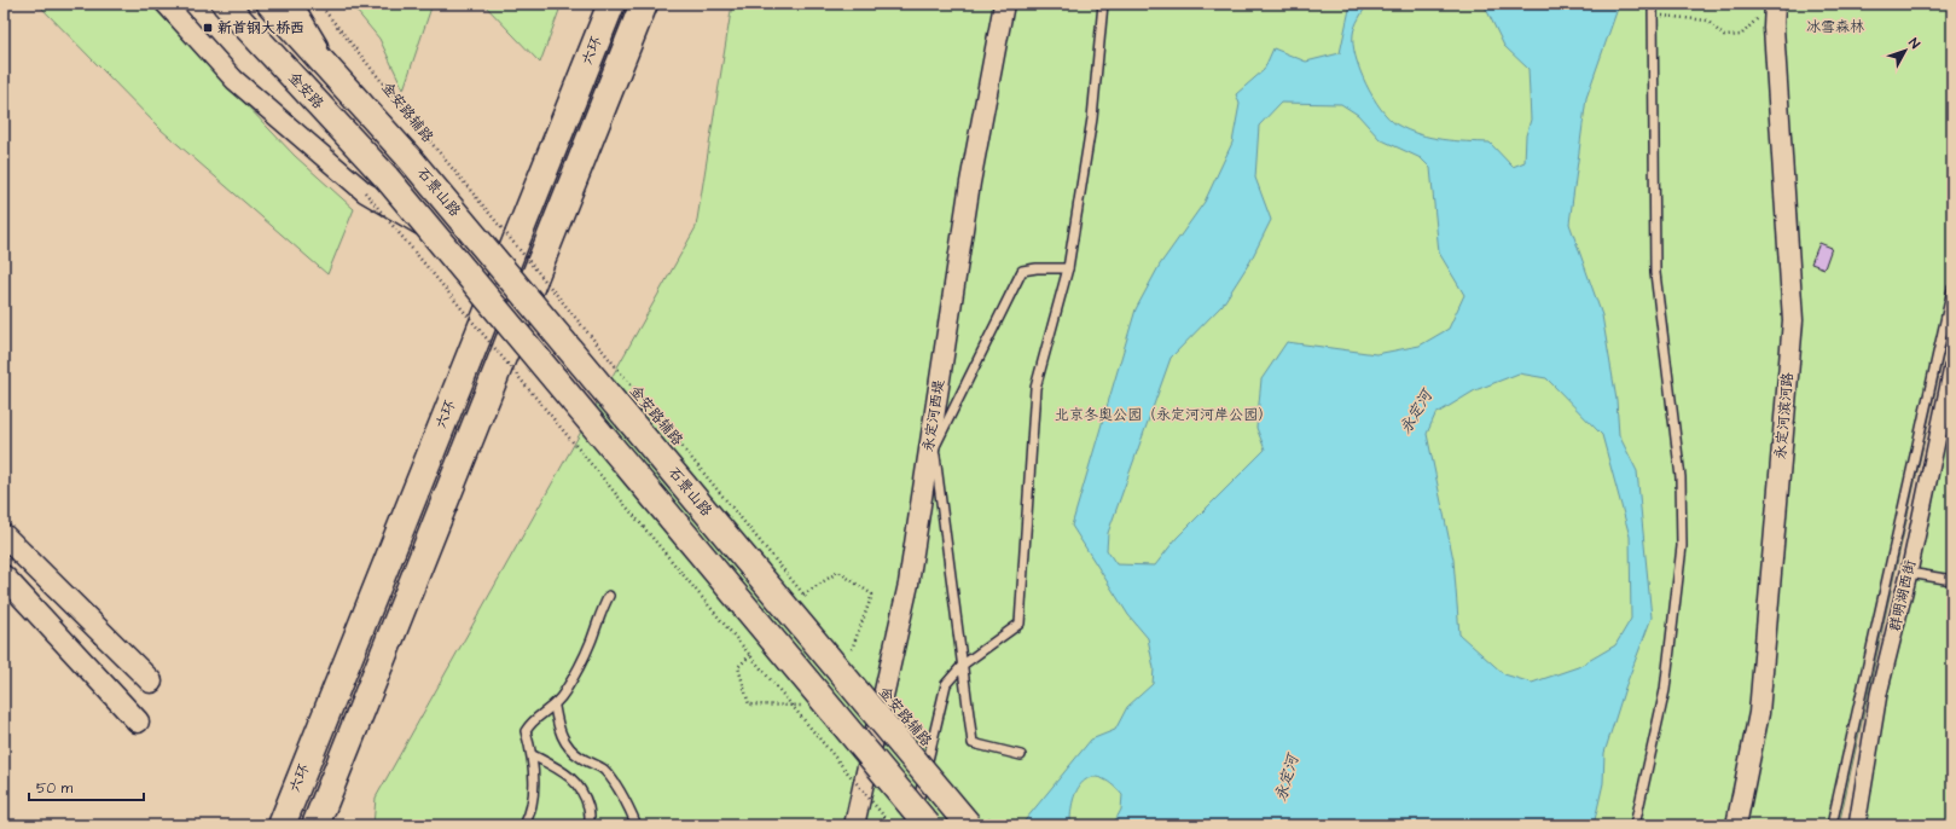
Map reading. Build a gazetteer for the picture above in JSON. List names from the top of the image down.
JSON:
{
  "streets": {
    "highway": ["六环"],
    "main road": ["金安路", "石景山路"],
    "street": ["永定河西堤", "永定河滨河路", "群明湖西街"],
    "path": ["金安路辅路"]
  },
  "water": ["永定河"],
  "parks": ["冰雪森林", "北京冬奥公园（永定河河岸公园）"],
  "places": {
    "transit": ["新首钢大桥西"]
  },
  "scale_bar": "50 m",
  "north": "top right"
}
